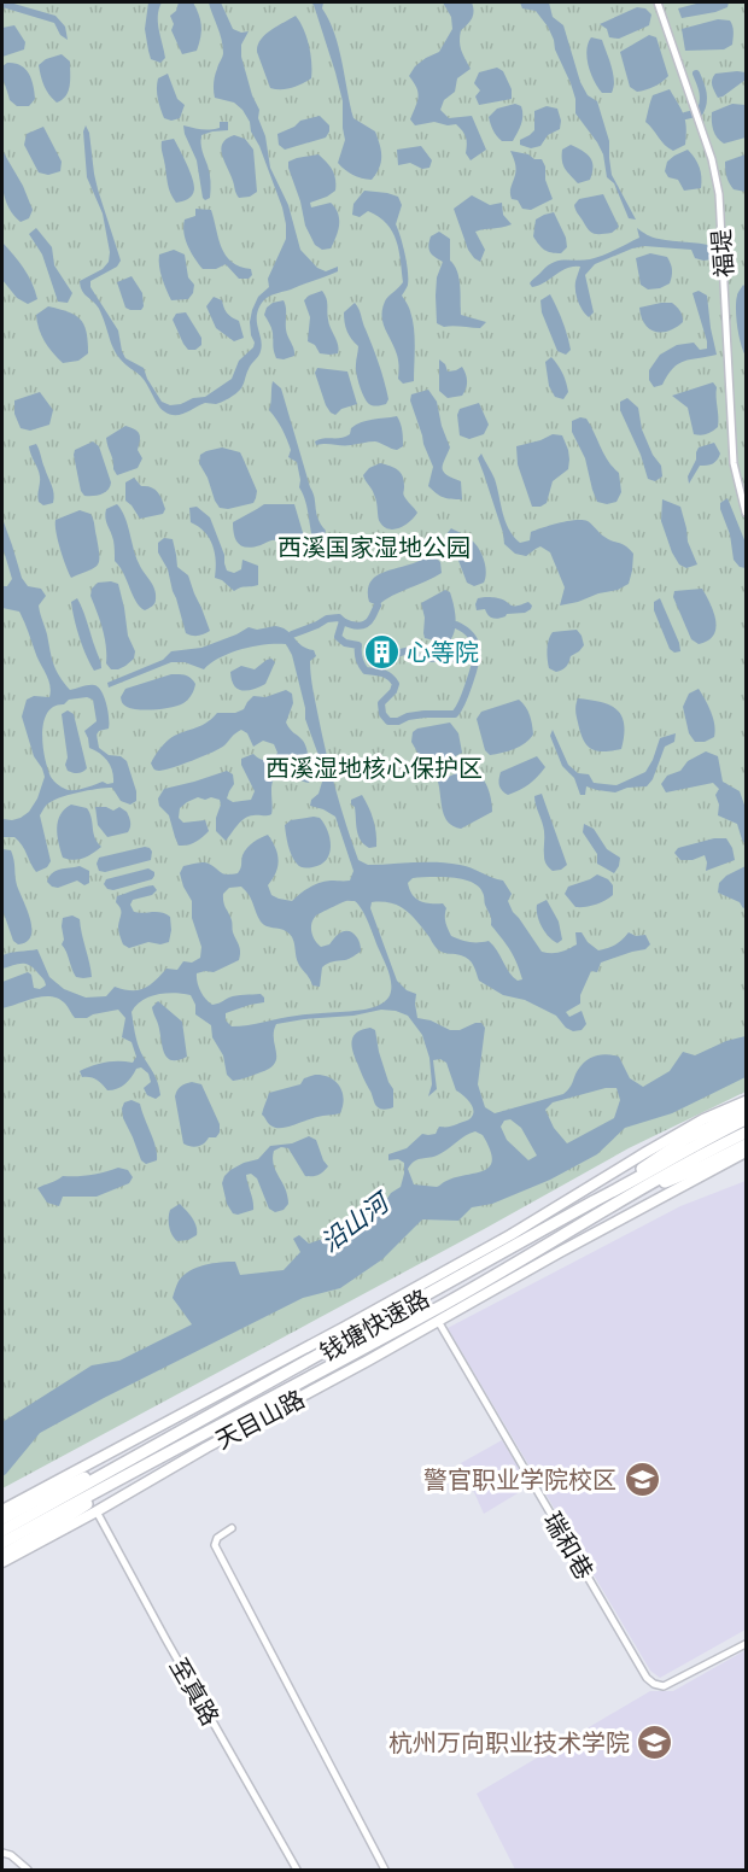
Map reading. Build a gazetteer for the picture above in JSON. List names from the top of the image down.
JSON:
{
  "streets": {
    "highway": ["钱塘快速路"],
    "main road": ["天目山路"],
    "street": ["福堤", "瑞和巷", "至真路"]
  },
  "crossings": [
    ["天目山路", "瑞和巷"],
    ["天目山路", "至真路"]
  ],
  "water": ["沿山河"],
  "parks": ["西溪国家湿地公园", "西溪湿地核心保护区"],
  "places": {
    "building": ["心等院"],
    "school or university": ["警官职业学院校区", "杭州万向职业技术学院"]
  }
}
